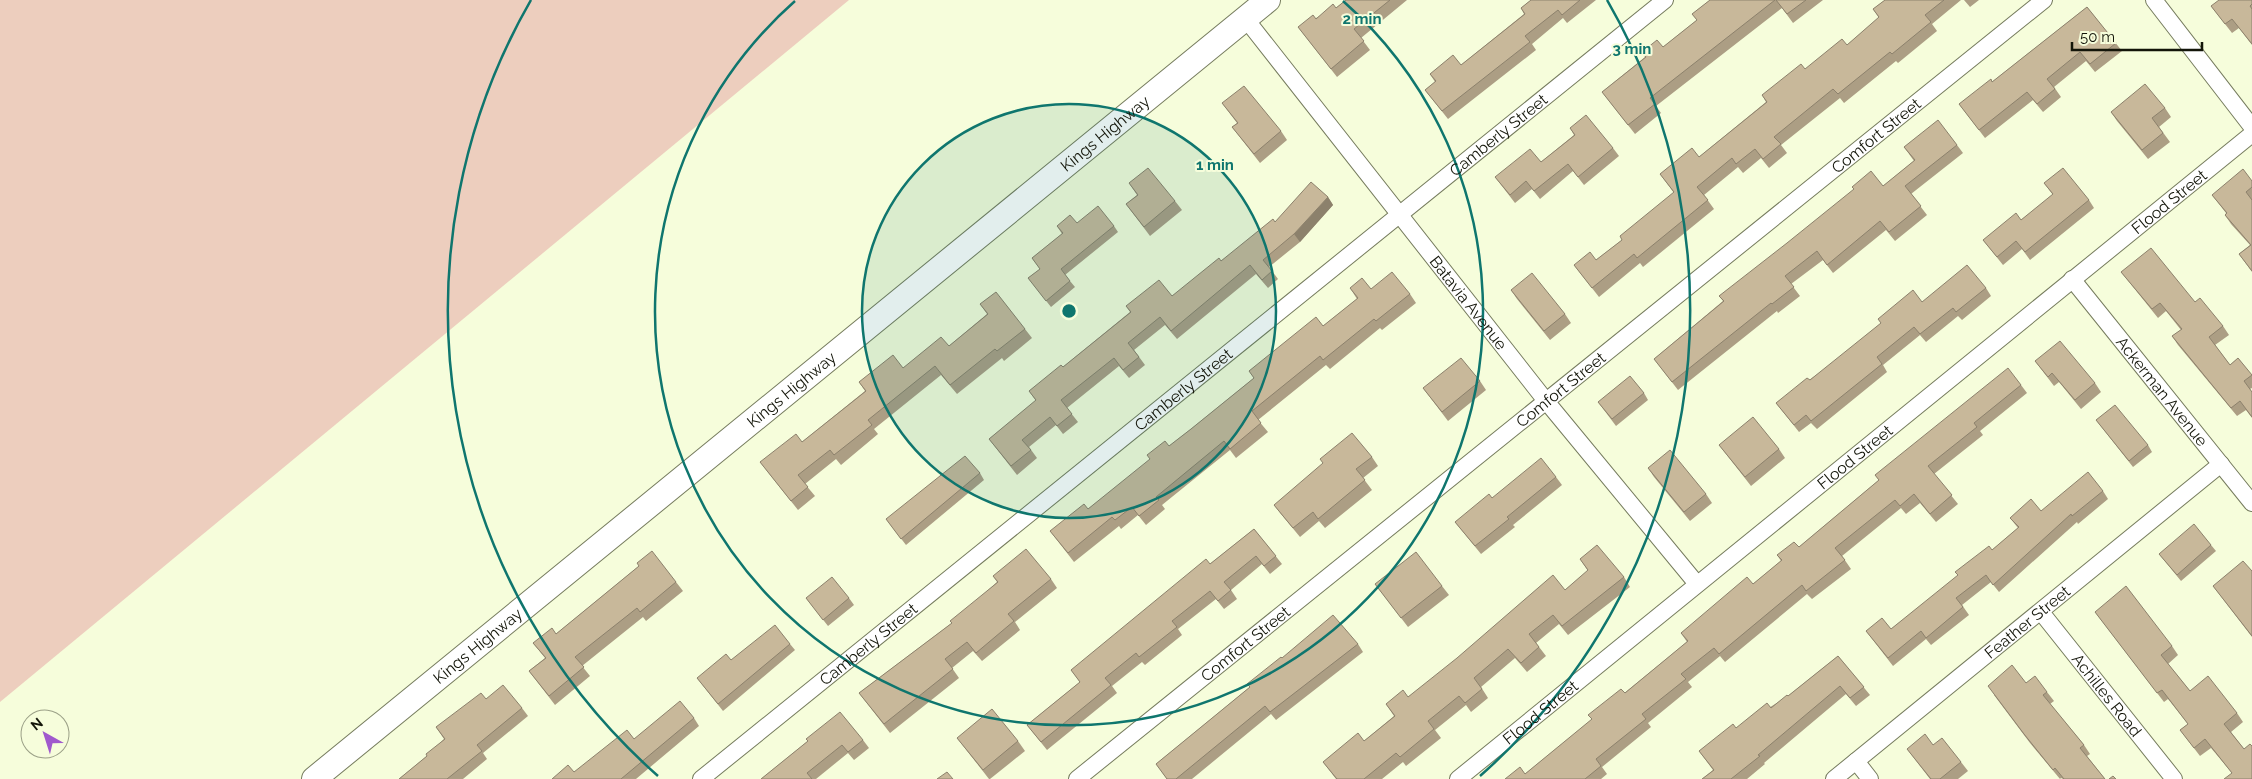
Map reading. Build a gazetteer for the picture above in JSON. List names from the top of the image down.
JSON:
{
  "streets": {
    "street": [
      "Kings Highway",
      "Camberly Street",
      "Comfort Street",
      "Flood Street",
      "Batavia Avenue",
      "Ackerman Avenue",
      "Feather Street",
      "Achilles Road"
    ]
  },
  "crossings": [
    ["Kings Highway", "Batavia Avenue"],
    ["Camberly Street", "Batavia Avenue"],
    ["Comfort Street", "Batavia Avenue"],
    ["Flood Street", "Batavia Avenue"],
    ["Flood Street", "Ackerman Avenue"],
    ["Ackerman Avenue", "Feather Street"],
    ["Feather Street", "Achilles Road"]
  ],
  "scale_bar": "50 m",
  "north": "top left",
  "rings": ["2 min", "3 min", "1 min"]
}
